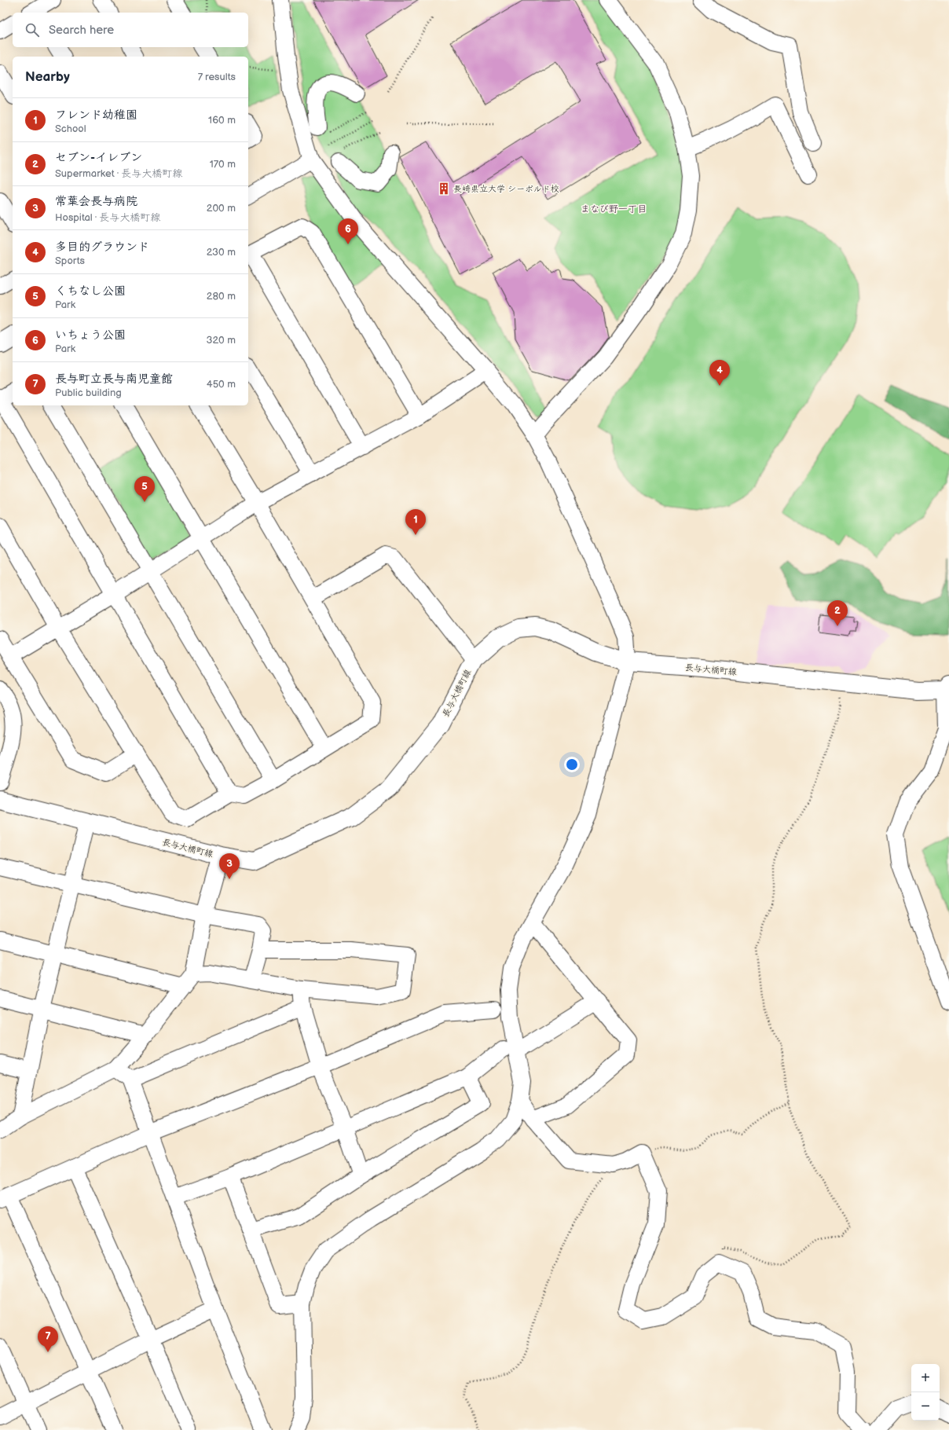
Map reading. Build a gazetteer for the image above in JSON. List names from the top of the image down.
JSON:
{
  "streets": {
    "main road": ["長与大橋町線"]
  },
  "districts": ["まなび野一丁目"],
  "places": {
    "building": ["長崎県立大学 シーボルド校"]
  },
  "page": {
    "search": "Search here",
    "heading": ["Nearby", "7 results"],
    "list": [
      {
        "mark": "1",
        "name": "フレンド幼稚園",
        "note": "School",
        "value": "160 m"
      },
      {
        "mark": "2",
        "name": "セブン-イレブン",
        "note": "Supermarket · 長与大橋町線",
        "value": "170 m"
      },
      {
        "mark": "3",
        "name": "常葉会長与病院",
        "note": "Hospital · 長与大橋町線",
        "value": "200 m"
      },
      {
        "mark": "4",
        "name": "多目的グラウンド",
        "note": "Sports",
        "value": "230 m"
      },
      {
        "mark": "5",
        "name": "くちなし公園",
        "note": "Park",
        "value": "280 m"
      },
      {
        "mark": "6",
        "name": "いちょう公園",
        "note": "Park",
        "value": "320 m"
      },
      {
        "mark": "7",
        "name": "長与町立長与南児童館",
        "note": "Public building",
        "value": "450 m"
      }
    ],
    "pins": [
      "6",
      "4",
      "5",
      "1",
      "2",
      "3",
      "7"
    ],
    "map_buttons": ["+", "−"]
  }
}
